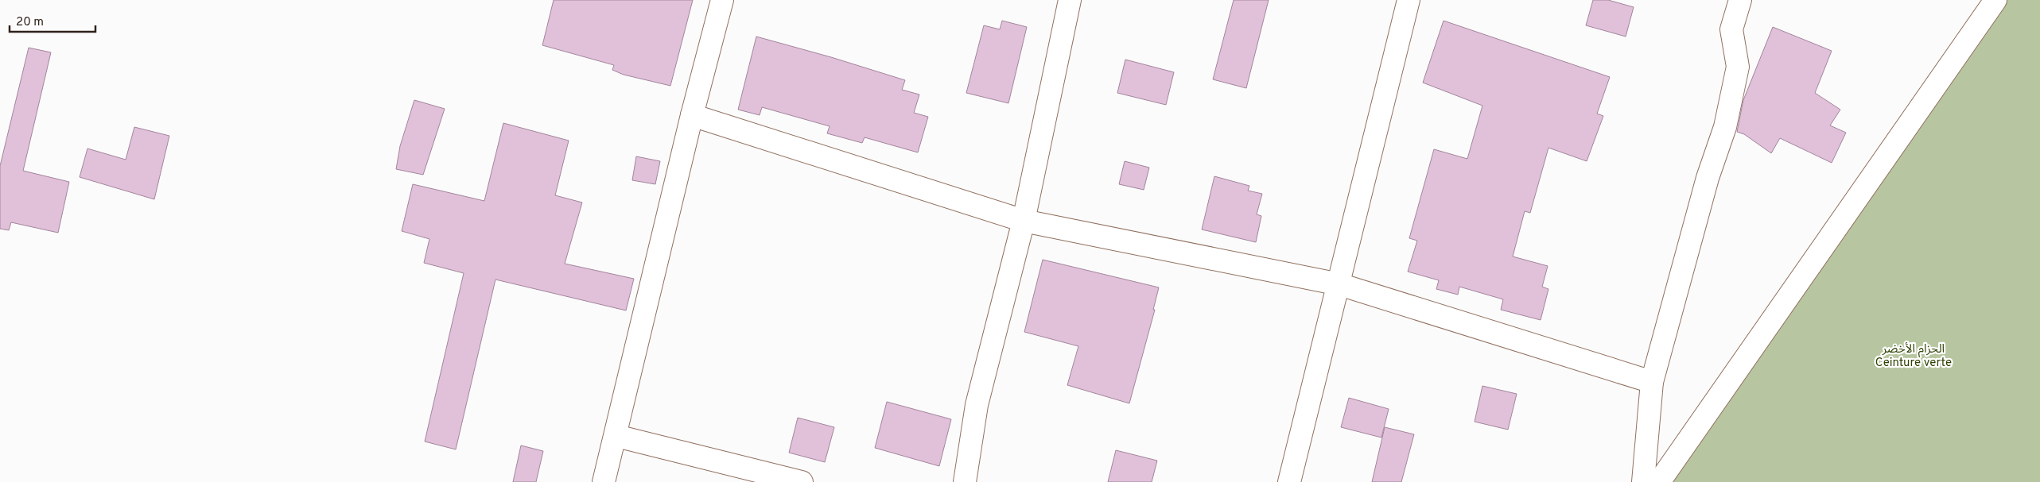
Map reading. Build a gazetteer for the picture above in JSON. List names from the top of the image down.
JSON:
{
  "parks": ["الحزام الأخضر Ceinture verte"],
  "scale_bar": "20 m"
}
